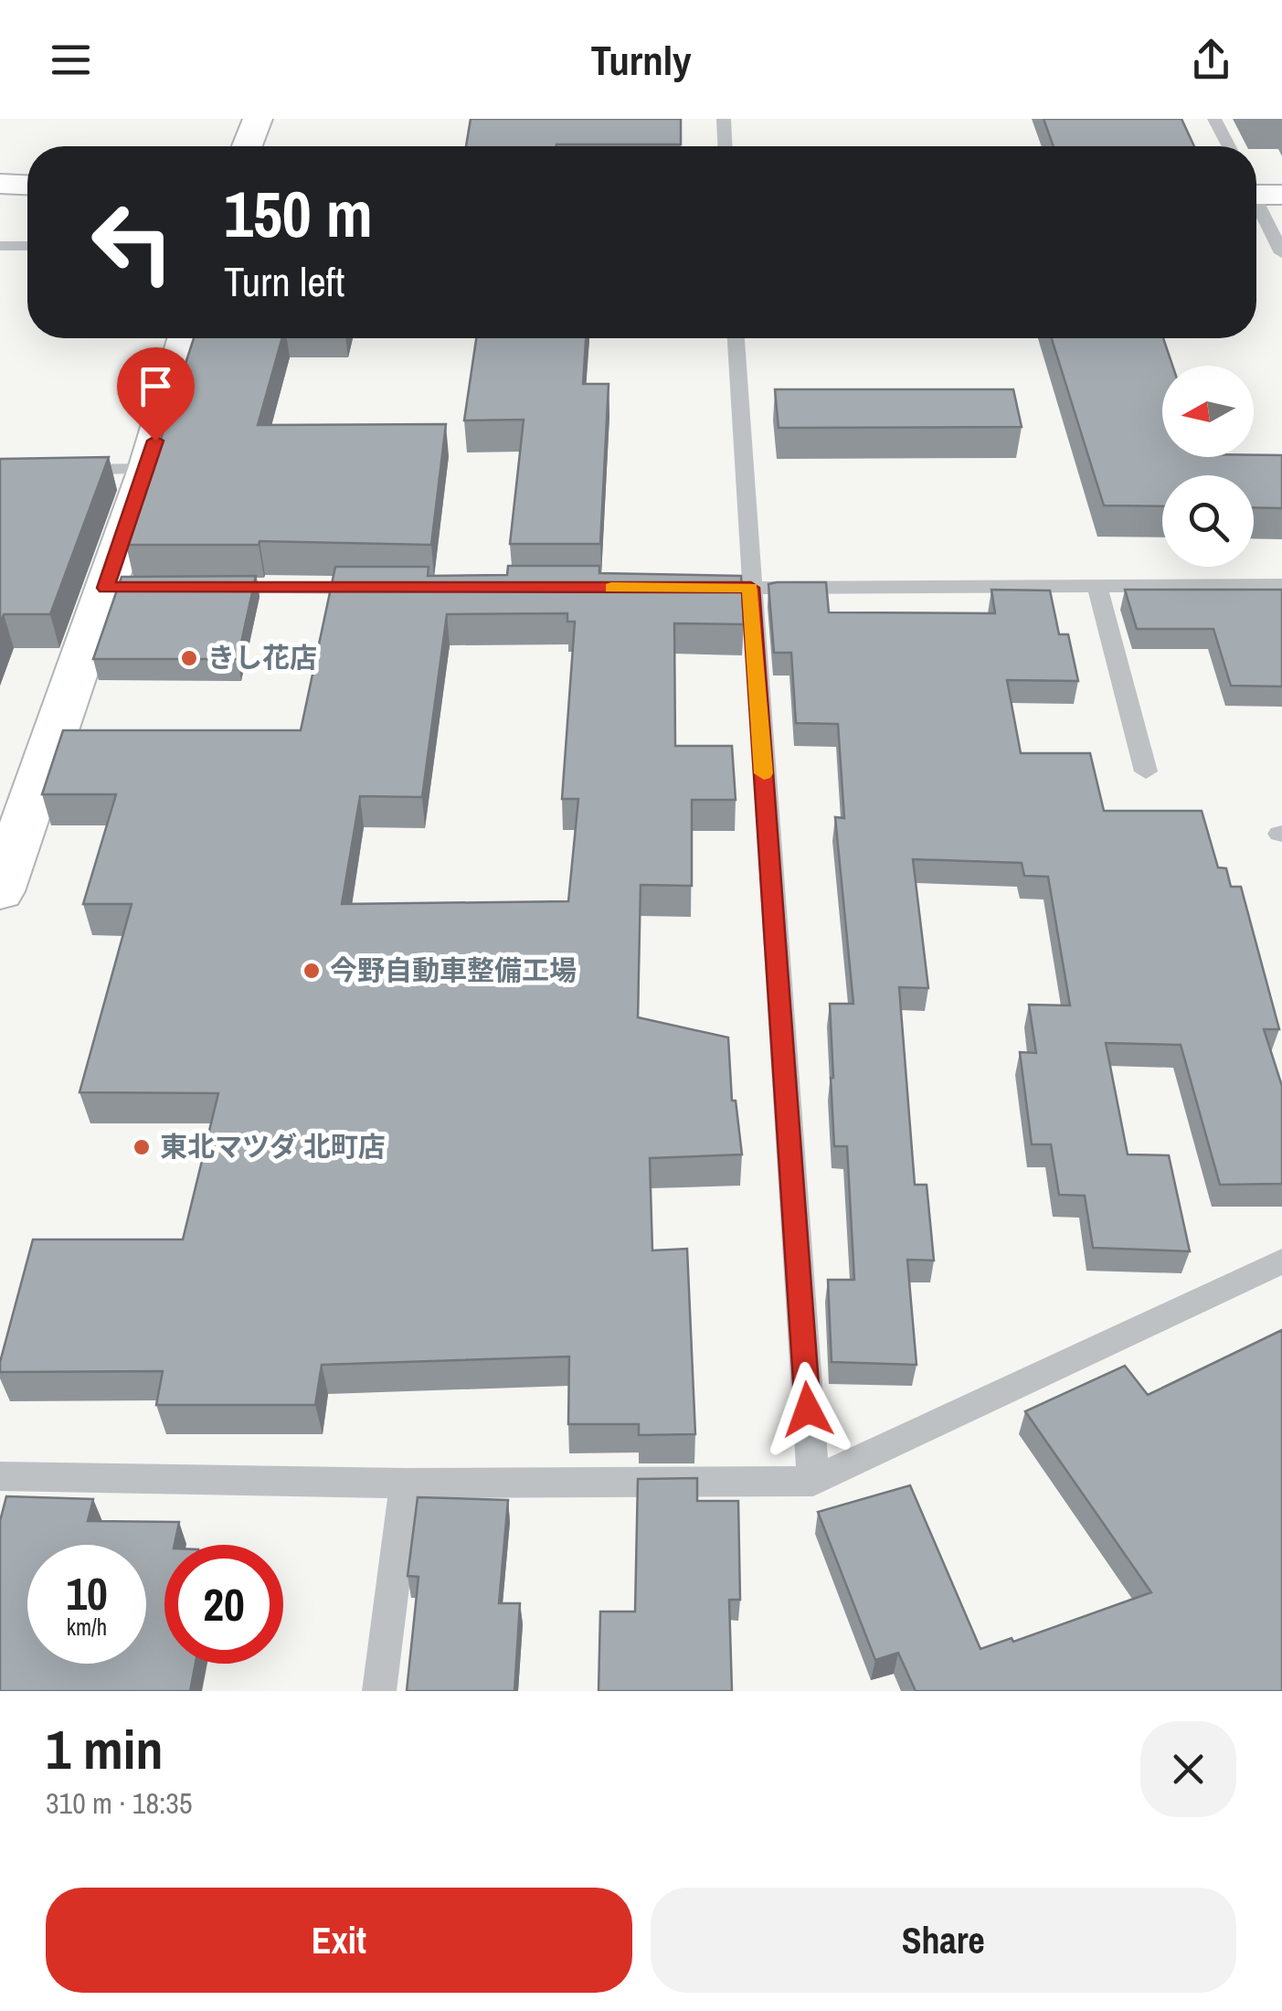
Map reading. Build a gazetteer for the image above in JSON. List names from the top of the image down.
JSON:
{
  "places": ["きし花店", "今野自動車整備工場", "東北マツダ 北町店"],
  "north": "left",
  "page": {
    "header": "Turnly",
    "turn": ["150 m", "Turn left"],
    "speed": "10 km/h",
    "limit": "20",
    "heading": ["1 min", "310 m · 18:35"],
    "buttons": ["Exit", "Share"]
  }
}
